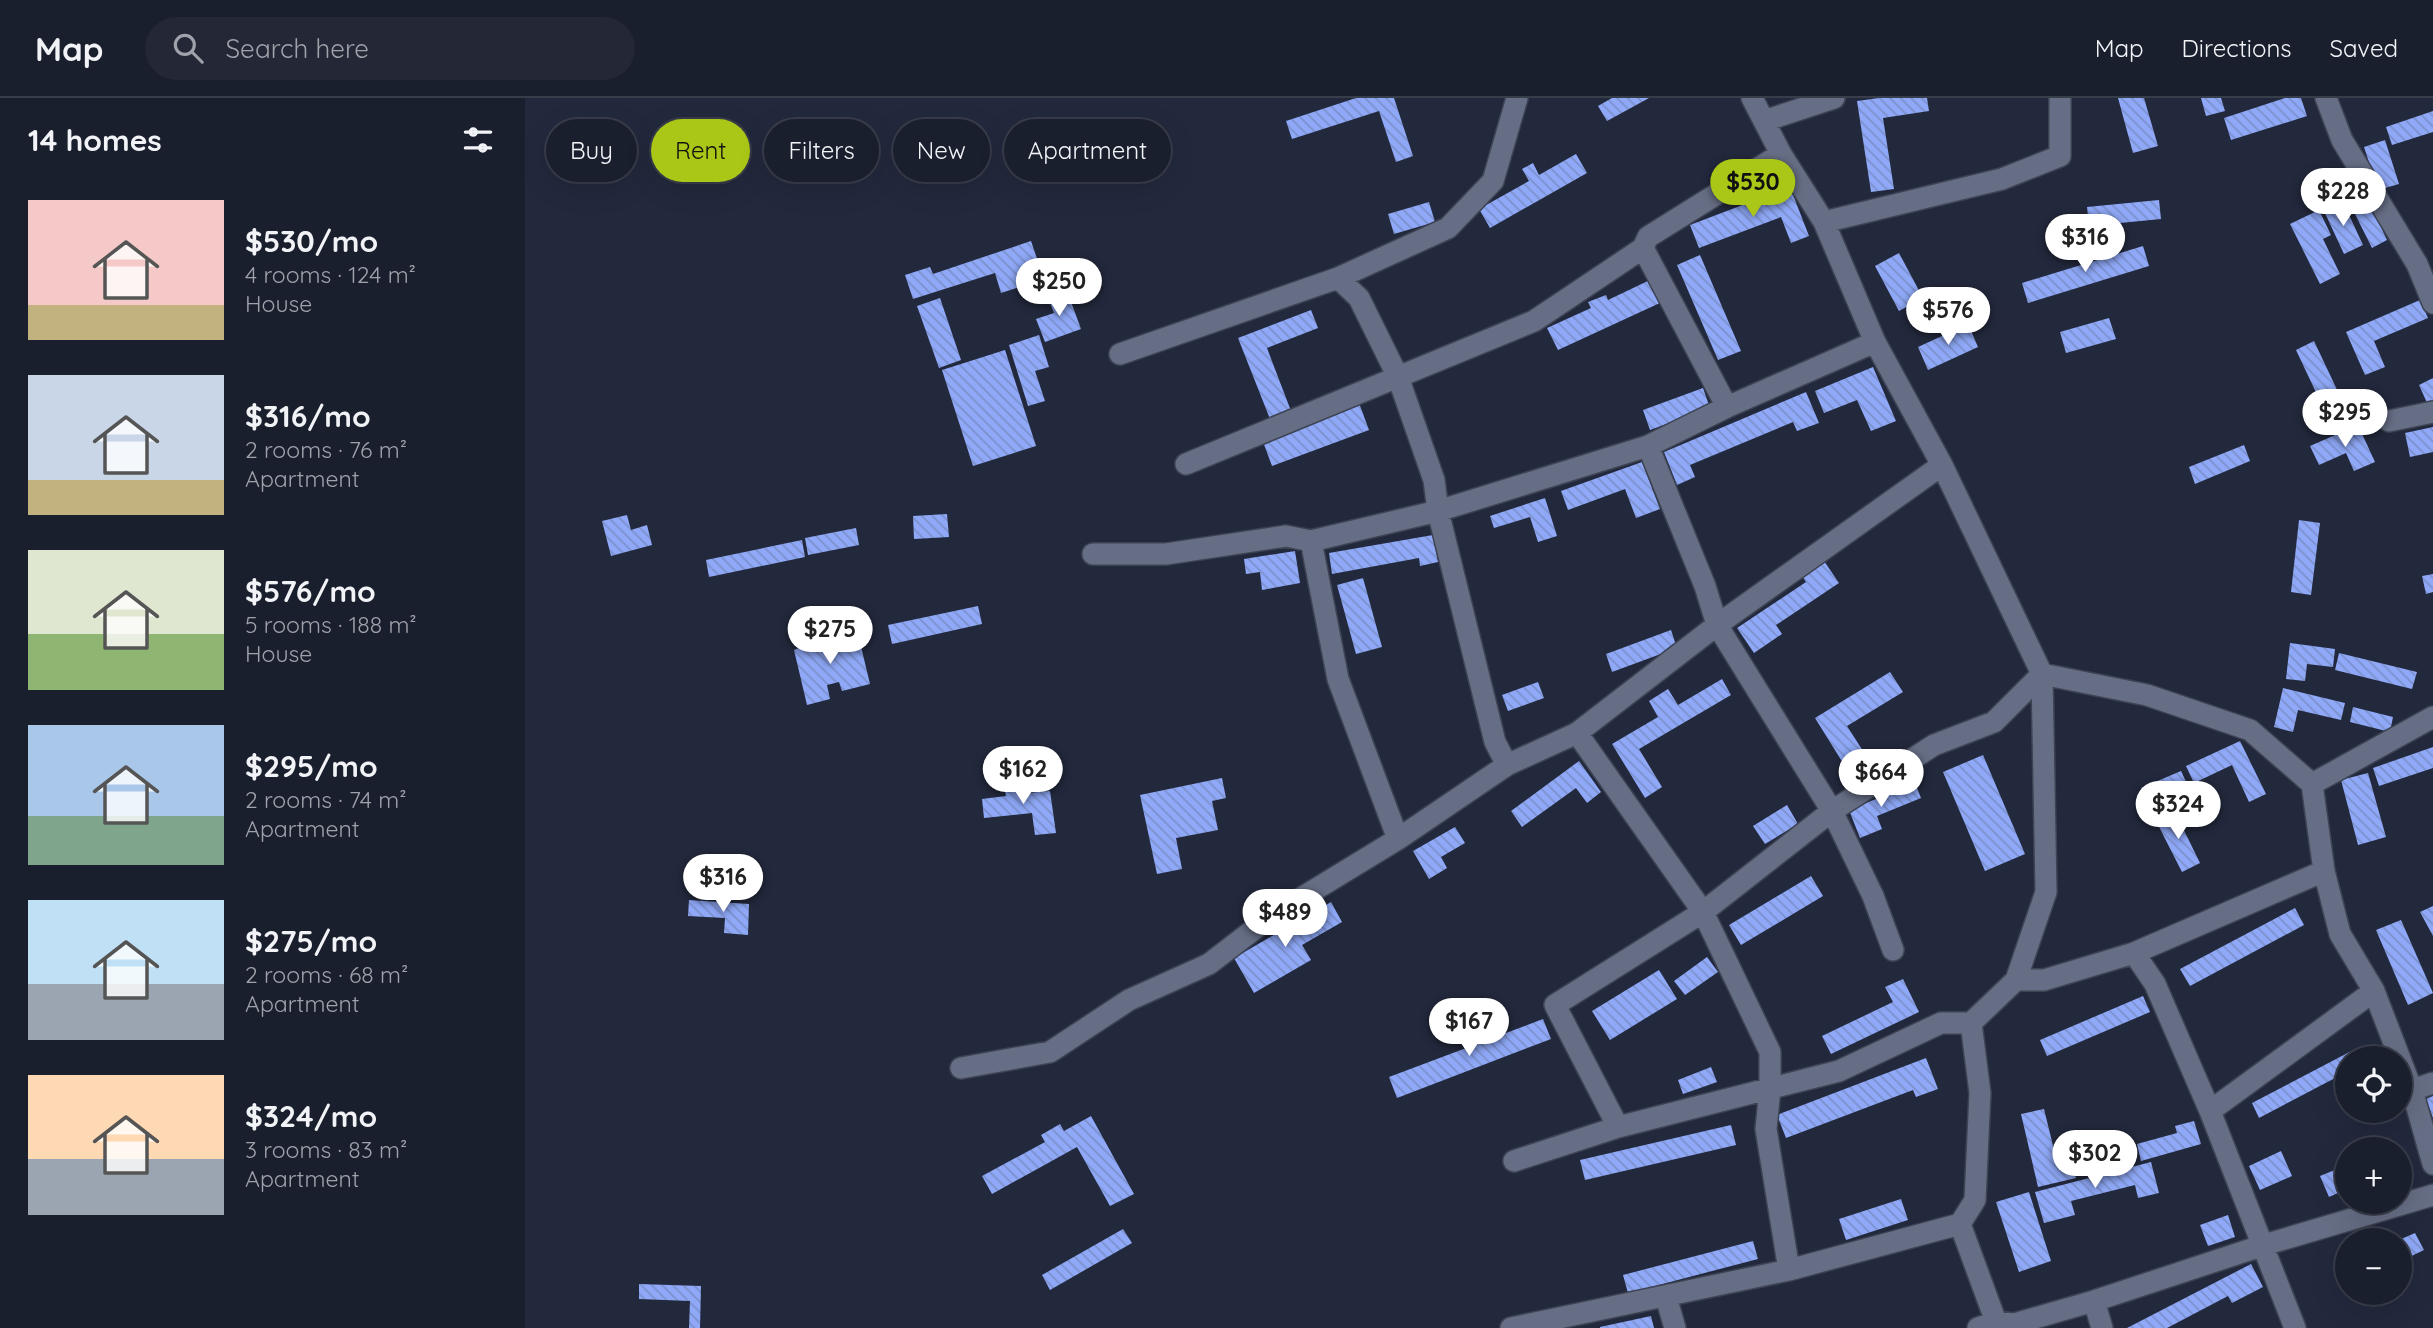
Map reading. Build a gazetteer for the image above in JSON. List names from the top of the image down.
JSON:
{
  "page": {
    "header": "Map",
    "search": "Search here",
    "nav": ["Map", "Directions", "Saved"],
    "heading": "14 homes",
    "chip": [
      "Buy",
      "Rent",
      "Filters",
      "New",
      "Apartment"
    ],
    "price": [
      "$530",
      "$228",
      "$316",
      "$250",
      "$576",
      "$295",
      "$275",
      "$162",
      "$664",
      "$324",
      "$316",
      "$489",
      "$167",
      "$302"
    ],
    "list": [
      {
        "name": "$530/mo",
        "note": "4 rooms · 124 m² · House"
      },
      {
        "name": "$316/mo",
        "note": "2 rooms · 76 m² · Apartment"
      },
      {
        "name": "$576/mo",
        "note": "5 rooms · 188 m² · House"
      },
      {
        "name": "$295/mo",
        "note": "2 rooms · 74 m² · Apartment"
      },
      {
        "name": "$275/mo",
        "note": "2 rooms · 68 m² · Apartment"
      },
      {
        "name": "$324/mo",
        "note": "3 rooms · 83 m² · Apartment"
      }
    ],
    "map_buttons": ["+", "−"]
  }
}
